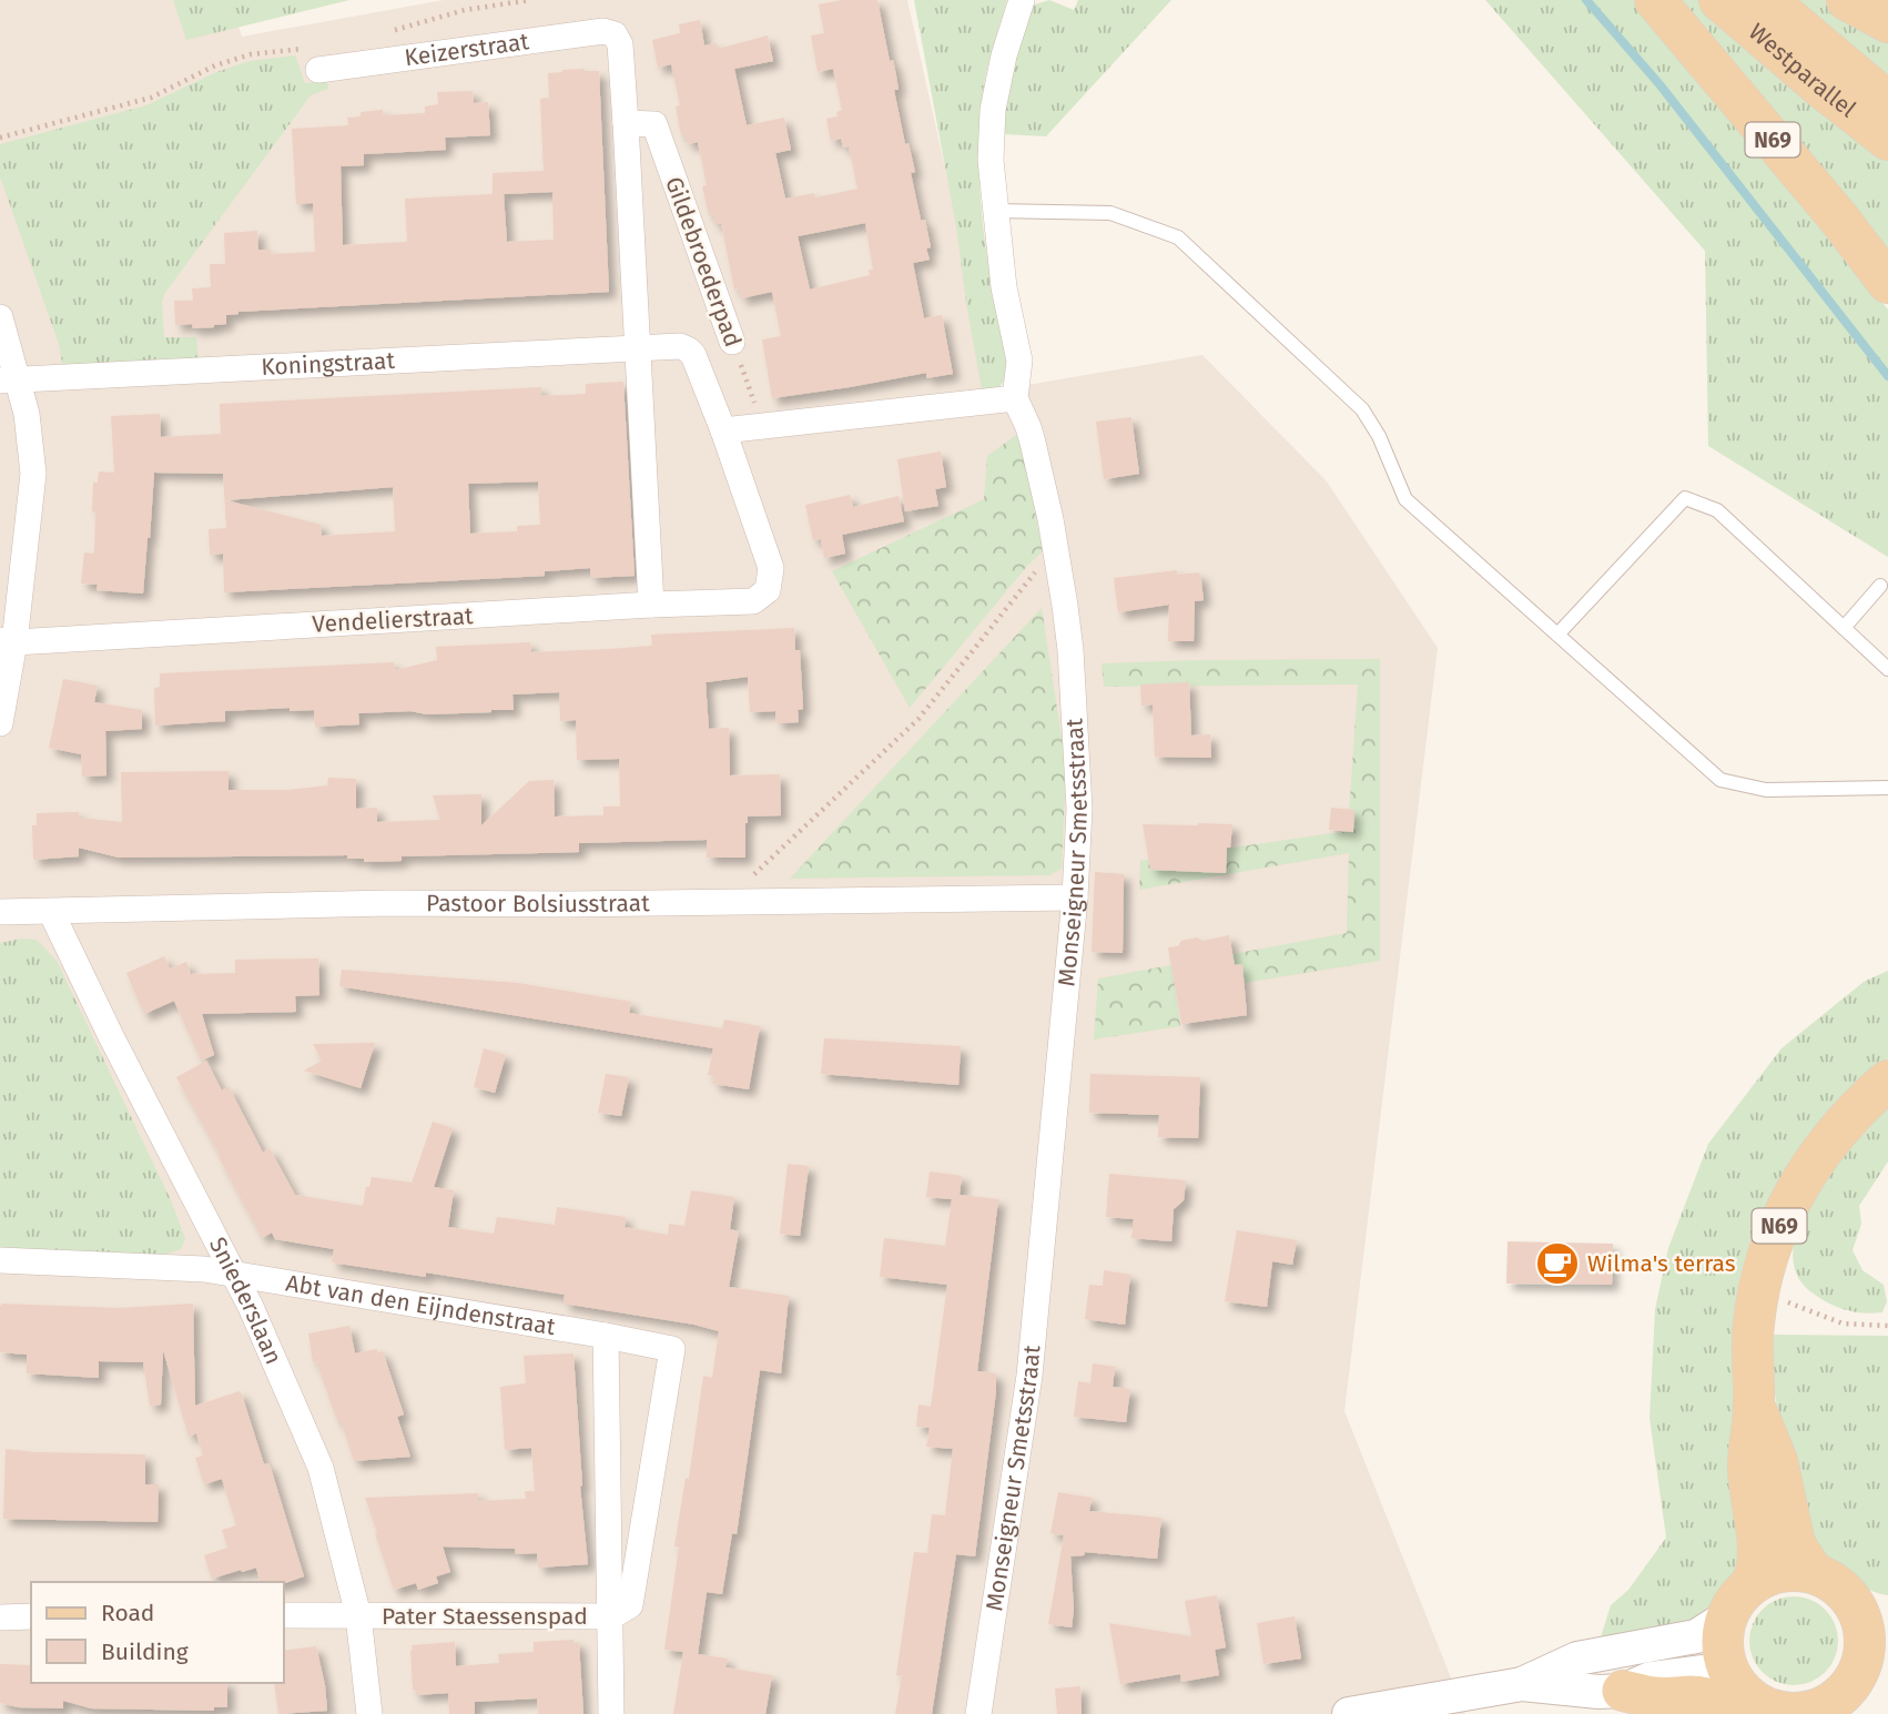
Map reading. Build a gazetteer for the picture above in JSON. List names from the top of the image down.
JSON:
{
  "streets": {
    "main road": ["Westparallel", "N69"],
    "street": [
      "Keizerstraat",
      "Gildebroederpad",
      "Koningstraat",
      "Vendelierstraat",
      "Monseigneur Smetsstraat",
      "Pastoor Bolsiusstraat",
      "Sniederslaan",
      "Abt van den Eijndenstraat",
      "Pater Staessenspad"
    ]
  },
  "crossings": [
    ["Keizerstraat", "Gildebroederpad"],
    ["Gildebroederpad", "Koningstraat"],
    ["Koningstraat", "Vendelierstraat"],
    ["Monseigneur Smetsstraat", "Pastoor Bolsiusstraat"],
    ["Pastoor Bolsiusstraat", "Sniederslaan"],
    ["Sniederslaan", "Abt van den Eijndenstraat"],
    ["Sniederslaan", "Pater Staessenspad"],
    ["Abt van den Eijndenstraat", "Pater Staessenspad"]
  ],
  "places": {
    "cafe": ["Wilma's terras"]
  },
  "legend": ["Road", "Building"]
}
